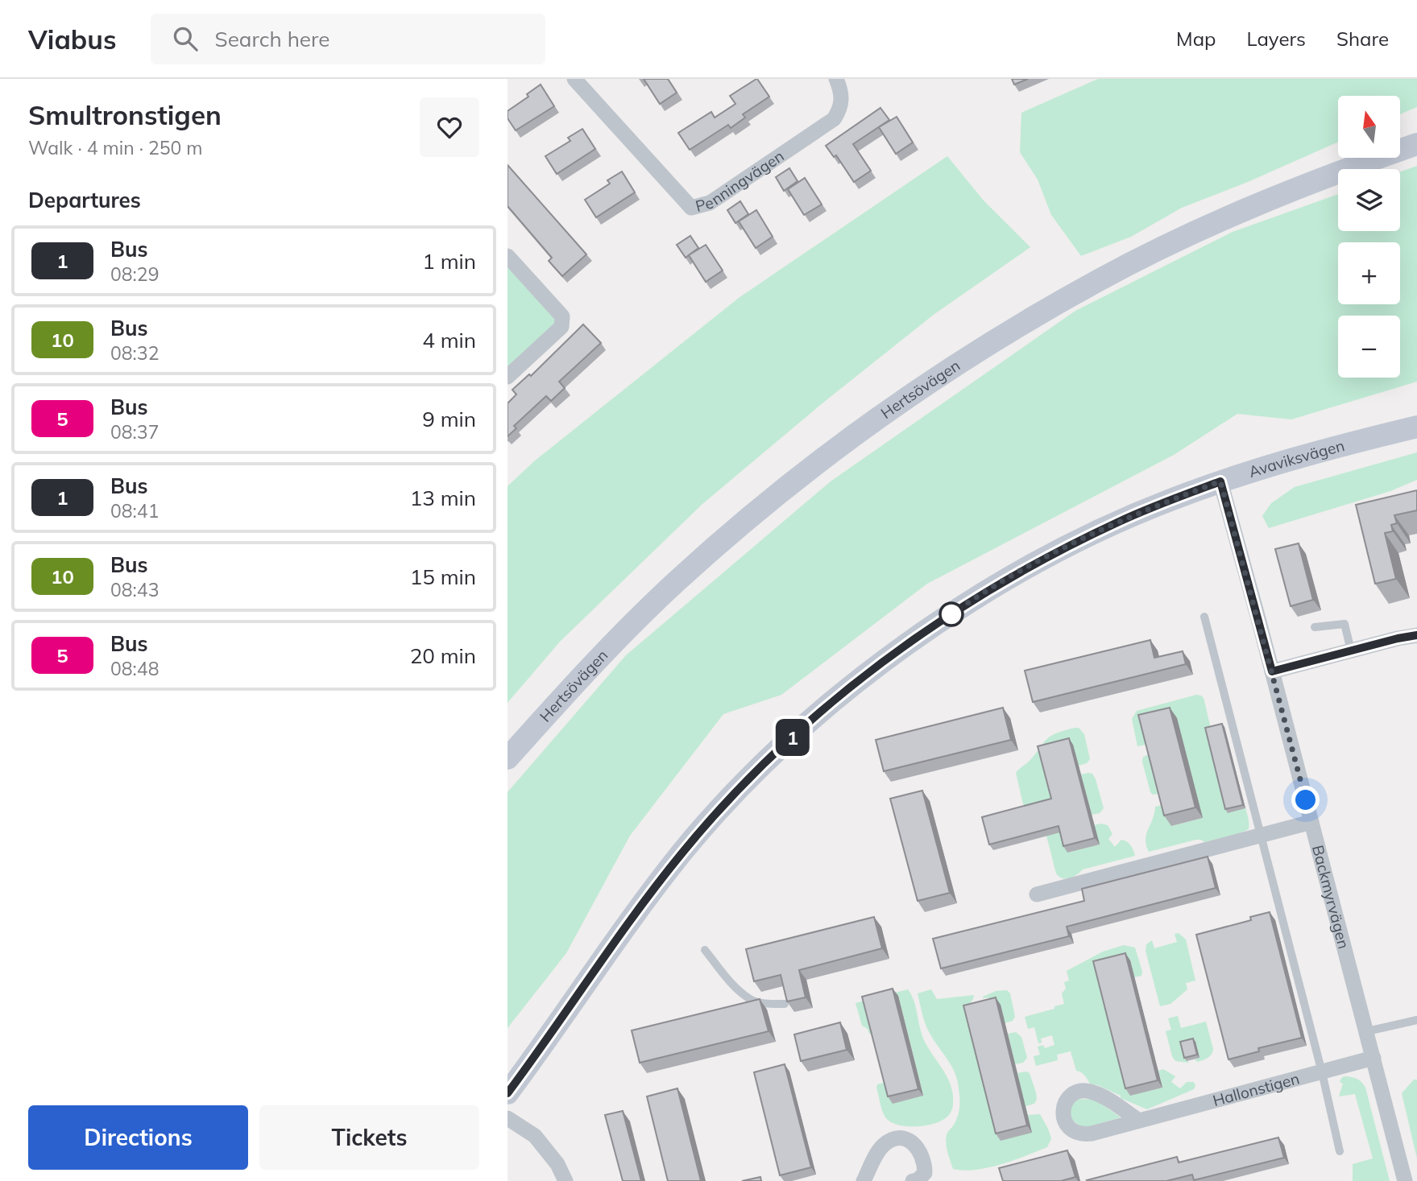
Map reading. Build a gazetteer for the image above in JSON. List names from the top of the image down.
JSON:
{
  "streets": {
    "street": [
      "Penningvägen",
      "Hertsövägen",
      "Avaviksvägen",
      "Backmyrvägen",
      "Hallonstigen"
    ]
  },
  "crossings": [
    ["Avaviksvägen", "Backmyrvägen"],
    ["Backmyrvägen", "Hallonstigen"]
  ],
  "lines": ["bus line 1"],
  "north": "top",
  "page": {
    "header": "Viabus",
    "search": "Search here",
    "nav": ["Map", "Layers", "Share"],
    "heading": [
      ["Smultronstigen", "Walk · 4 min · 250 m"],
      "Departures"
    ],
    "on_map": "1",
    "map_buttons": ["+", "−"],
    "list": [
      {
        "mark": "1",
        "name": "Bus",
        "note": "08:29",
        "value": "1 min"
      },
      {
        "mark": "10",
        "name": "Bus",
        "note": "08:32",
        "value": "4 min"
      },
      {
        "mark": "5",
        "name": "Bus",
        "note": "08:37",
        "value": "9 min"
      },
      {
        "mark": "1",
        "name": "Bus",
        "note": "08:41",
        "value": "13 min"
      },
      {
        "mark": "10",
        "name": "Bus",
        "note": "08:43",
        "value": "15 min"
      },
      {
        "mark": "5",
        "name": "Bus",
        "note": "08:48",
        "value": "20 min"
      }
    ],
    "buttons": ["Directions", "Tickets"]
  }
}
